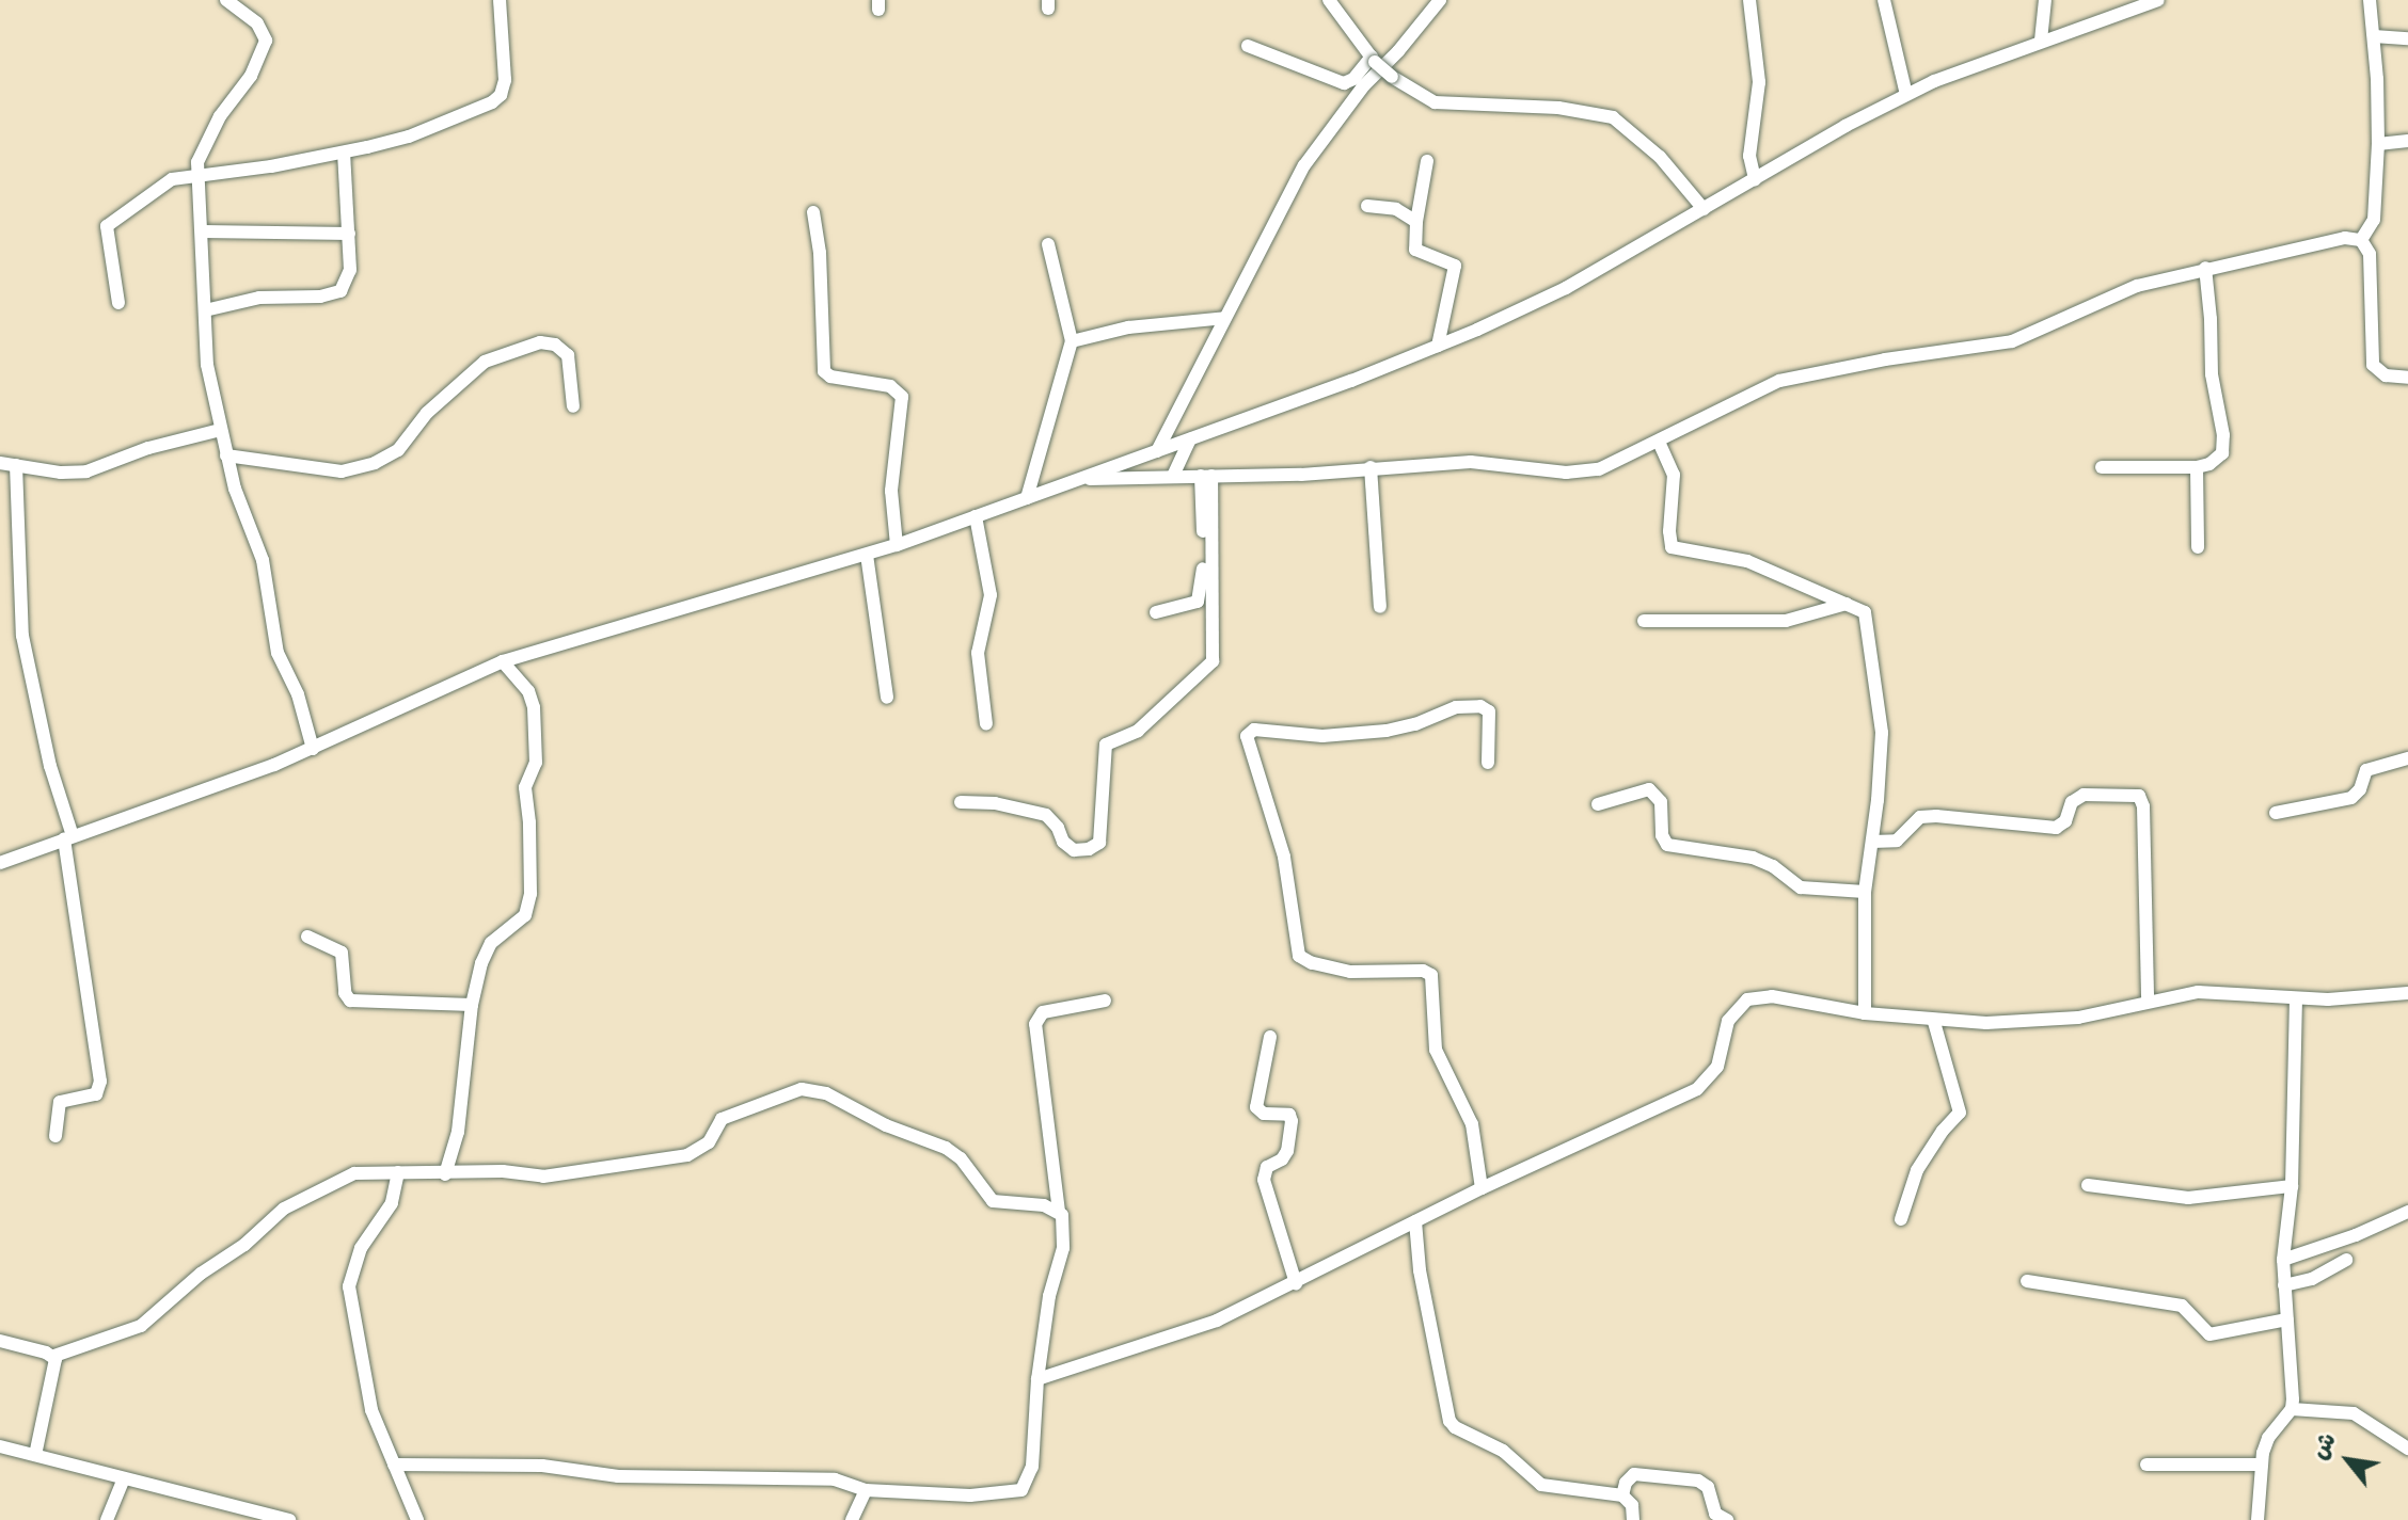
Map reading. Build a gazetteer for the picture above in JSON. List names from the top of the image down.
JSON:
{
  "north": "top left"
}
